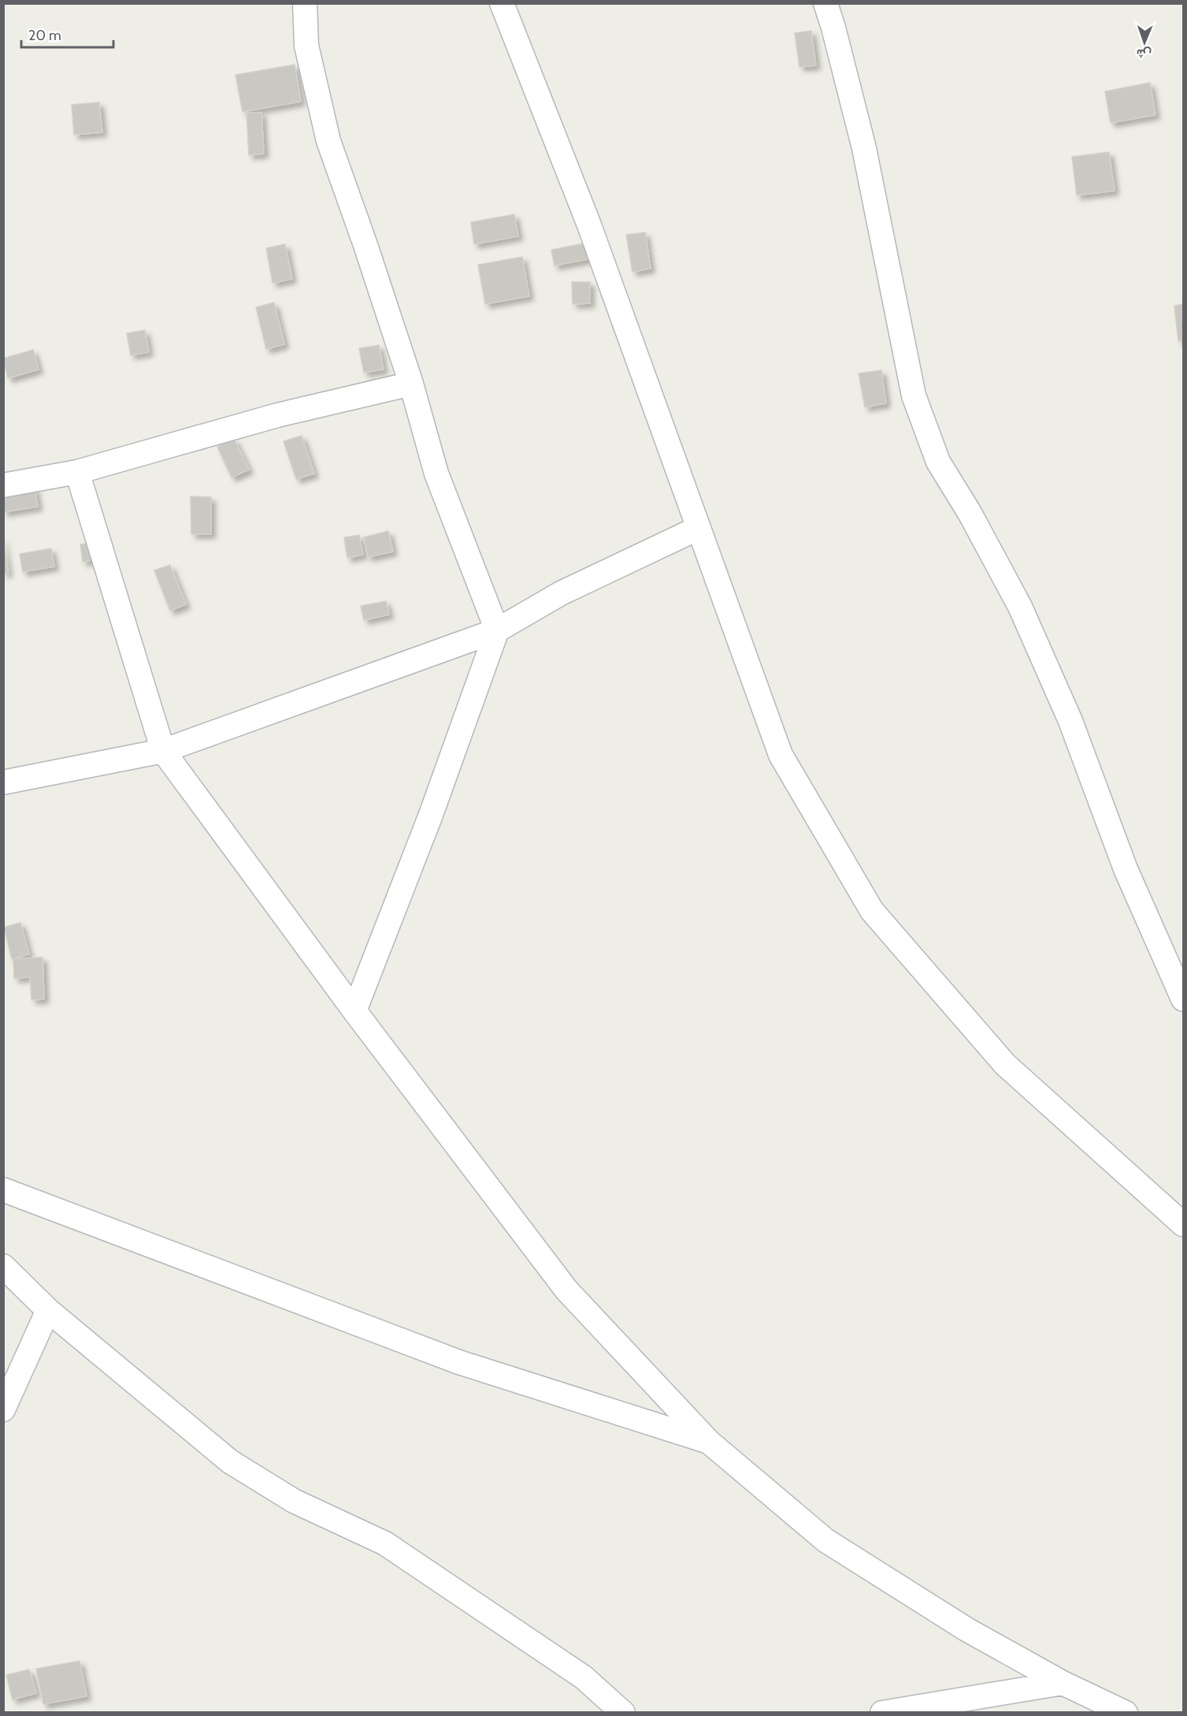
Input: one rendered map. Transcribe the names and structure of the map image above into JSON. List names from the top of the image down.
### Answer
{
  "scale_bar": "20 m",
  "north": "bottom"
}
